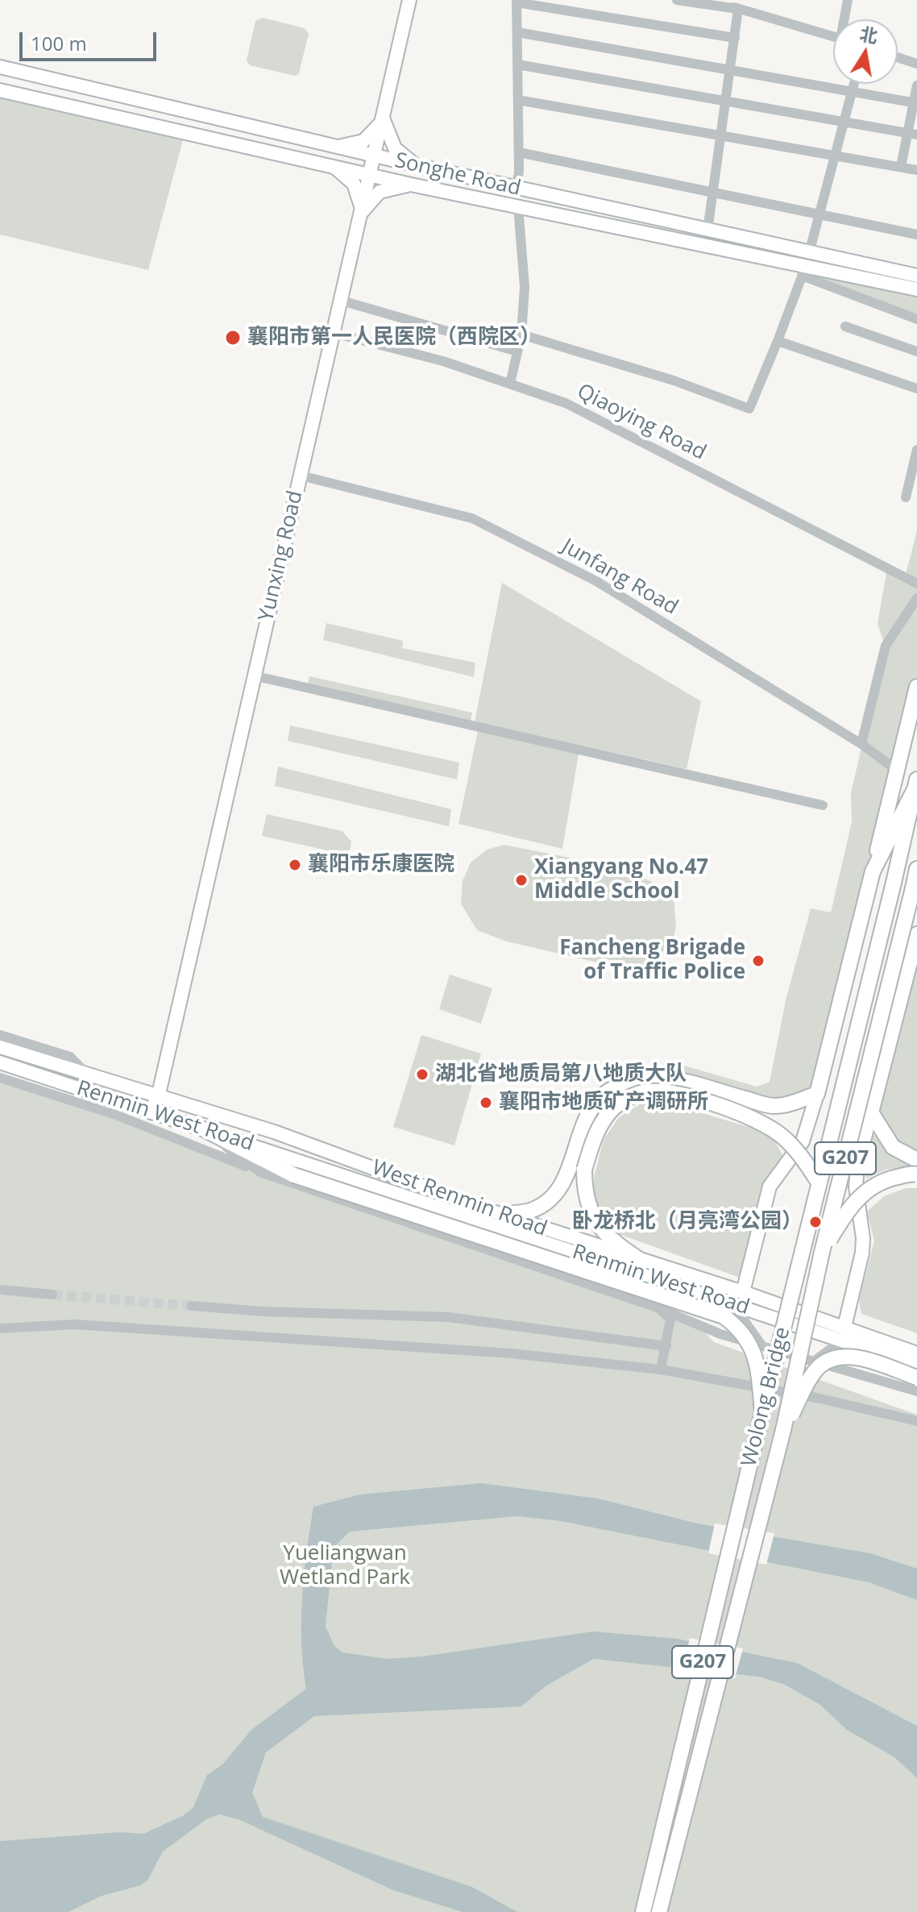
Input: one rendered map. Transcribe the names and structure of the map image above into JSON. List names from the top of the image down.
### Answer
{
  "streets": {
    "highway": ["G207", "Wolong Bridge"],
    "main road": [
      "Songhe Road",
      "Yunxing Road",
      "Renmin West Road",
      "West Renmin Road"
    ],
    "street": ["Qiaoying Road", "Junfang Road"]
  },
  "crossings": [
    ["Songhe Road", "Yunxing Road"],
    ["Qiaoying Road", "Yunxing Road"],
    ["Yunxing Road", "Junfang Road"],
    ["Yunxing Road", "Renmin West Road"],
    ["Yunxing Road", "West Renmin Road"],
    ["Renmin West Road", "West Renmin Road"]
  ],
  "parks": ["Yueliangwan Wetland Park"],
  "places": [
    "襄阳市第一人民医院（西院区）",
    "襄阳市乐康医院",
    "Xiangyang No.47 Middle School",
    "Fancheng Brigade of Traffic Police",
    "湖北省地质局第八地质大队",
    "襄阳市地质矿产调研所",
    "卧龙桥北（月亮湾公园）"
  ],
  "scale_bar": "100 m",
  "north": "top"
}
